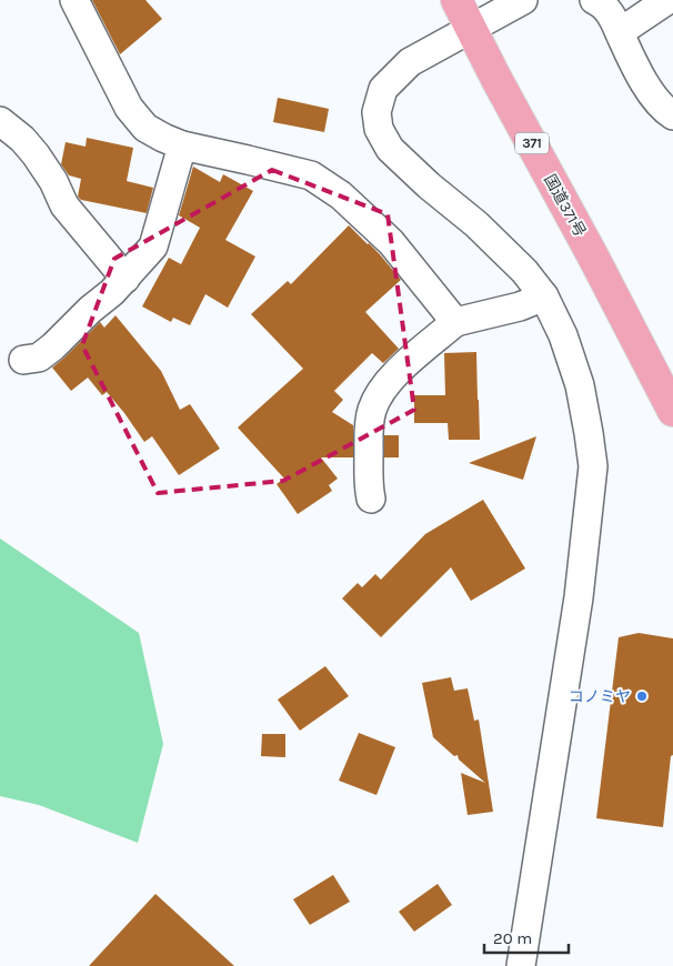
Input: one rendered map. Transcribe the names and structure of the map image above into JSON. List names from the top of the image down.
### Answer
{
  "streets": {
    "highway": ["371", "国道371号"]
  },
  "places": ["コノミヤ"],
  "scale_bar": "20 m"
}
